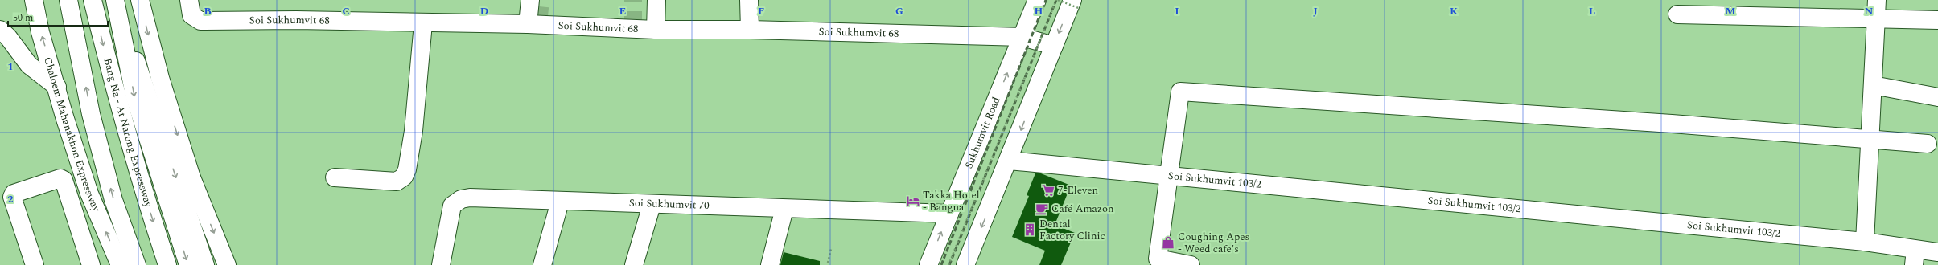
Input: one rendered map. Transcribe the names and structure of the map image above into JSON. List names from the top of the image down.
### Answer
{
  "streets": {
    "main road": [
      "Soi Sukhumvit 68",
      "Sukhumvit Road",
      "Bang Na - At Narong Expressway",
      "Chaloem Mahanakhon Expressway",
      "Soi Sukhumvit 103/2",
      "Soi Sukhumvit 70"
    ]
  },
  "crossings": [
    ["Soi Sukhumvit 68", "Sukhumvit Road"],
    ["Sukhumvit Road", "Soi Sukhumvit 70"]
  ],
  "places": {
    "supermarket": ["7-Eleven"],
    "hotel": ["Takka Hotel - Bangna"],
    "cafe": ["Café Amazon"],
    "building": ["Dental Factory Clinic"],
    "shop": ["Coughing Apes - Weed cafe's"]
  },
  "scale_bar": "50 m",
  "grid": {
    "columns": [
      "B",
      "C",
      "D",
      "E",
      "F",
      "G",
      "H",
      "I",
      "J",
      "K",
      "L",
      "M",
      "N"
    ],
    "rows": ["1", "2"]
  }
}
